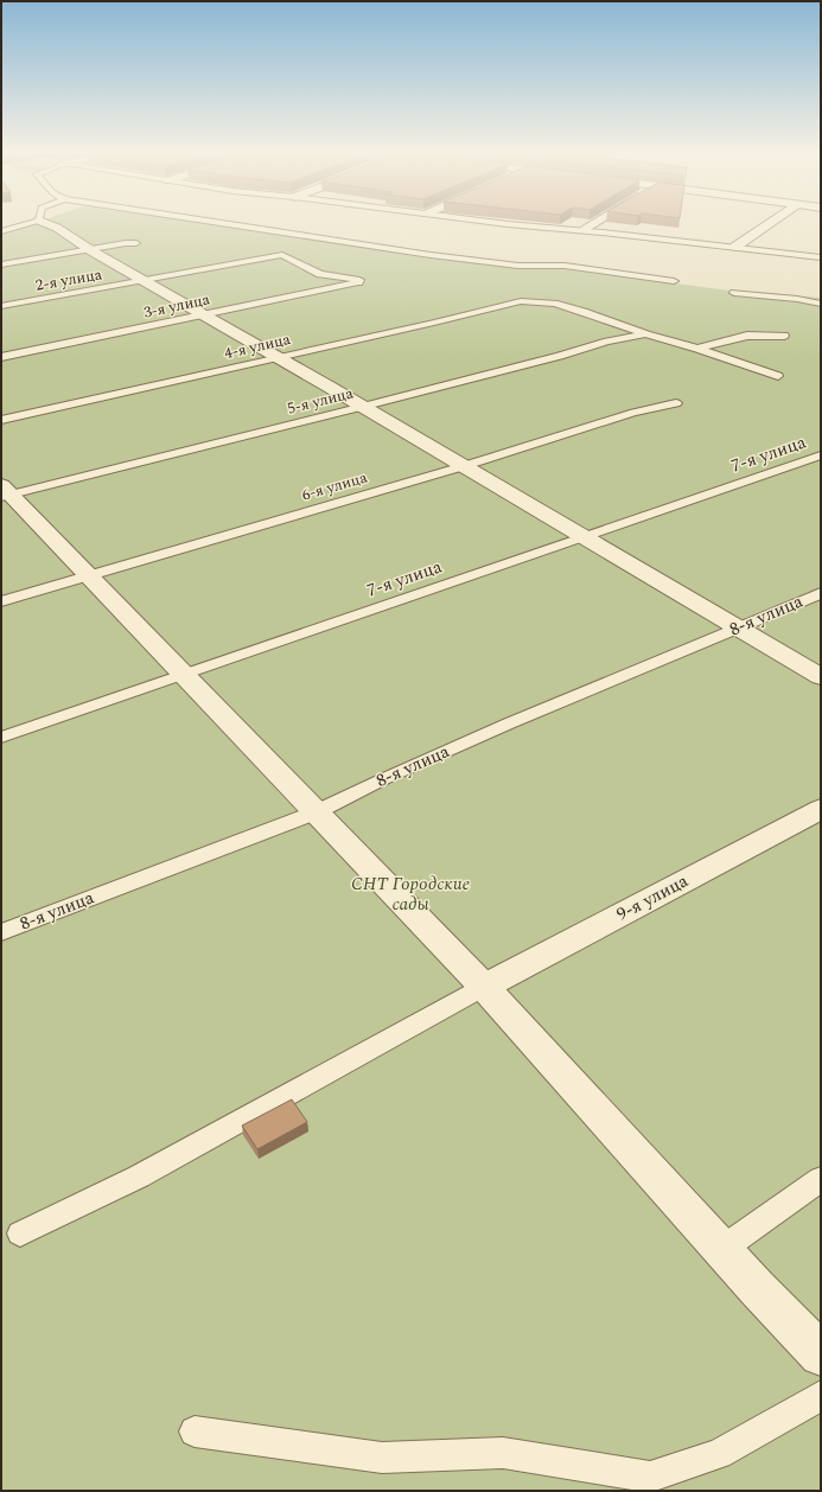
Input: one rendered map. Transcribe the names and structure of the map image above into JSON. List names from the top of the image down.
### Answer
{
  "streets": {
    "street": ["9-я улица"],
    "lane": [
      "2-я улица",
      "3-я улица",
      "4-я улица",
      "5-я улица",
      "7-я улица",
      "6-я улица",
      "8-я улица"
    ]
  },
  "crossings": [
    ["2-я улица", "3-я улица"],
    ["4-я улица", "5-я улица"]
  ],
  "parks": ["СНТ Городские сады"]
}
